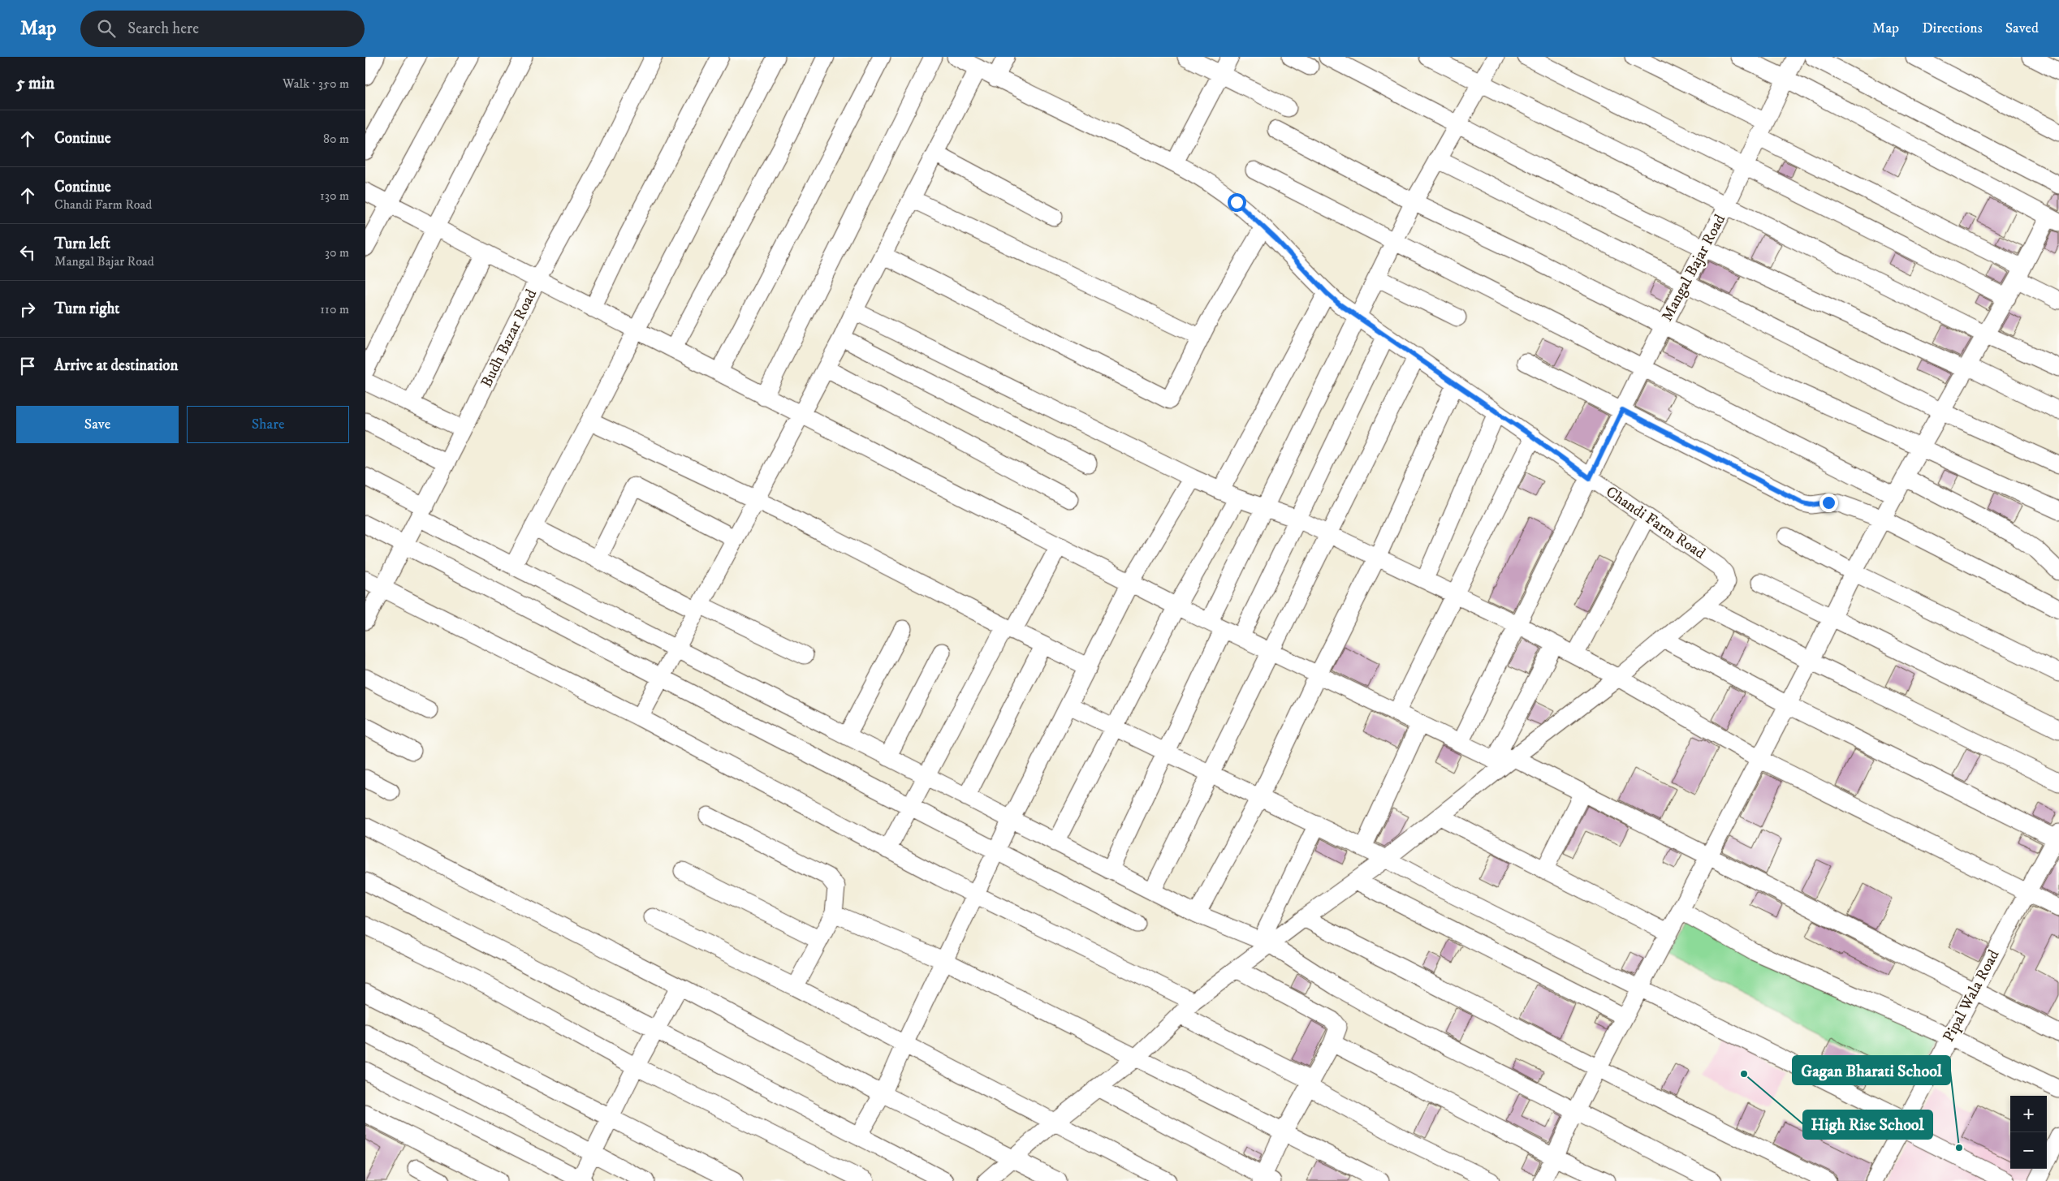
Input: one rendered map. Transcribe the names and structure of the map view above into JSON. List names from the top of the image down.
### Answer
{
  "streets": {
    "street": [
      "Mangal Bajar Road",
      "Budh Bazar Road",
      "Chandi Farm Road",
      "Pipal Wala Road"
    ]
  },
  "crossings": [
    ["Mangal Bajar Road", "Chandi Farm Road"]
  ],
  "places": ["High Rise School", "Gagan Bharati School"],
  "page": {
    "header": "Map",
    "search": "Search here",
    "nav": ["Map", "Directions", "Saved"],
    "heading": ["5 min", "Walk · 350 m"],
    "list": [
      ["Continue", "80 m"],
      ["Continue", "Chandi Farm Road", "130 m"],
      ["Turn left", "Mangal Bajar Road", "30 m"],
      ["Turn right", "110 m"],
      "Arrive at destination"
    ],
    "buttons": ["Save", "Share"],
    "map_buttons": ["+", "−"]
  }
}
